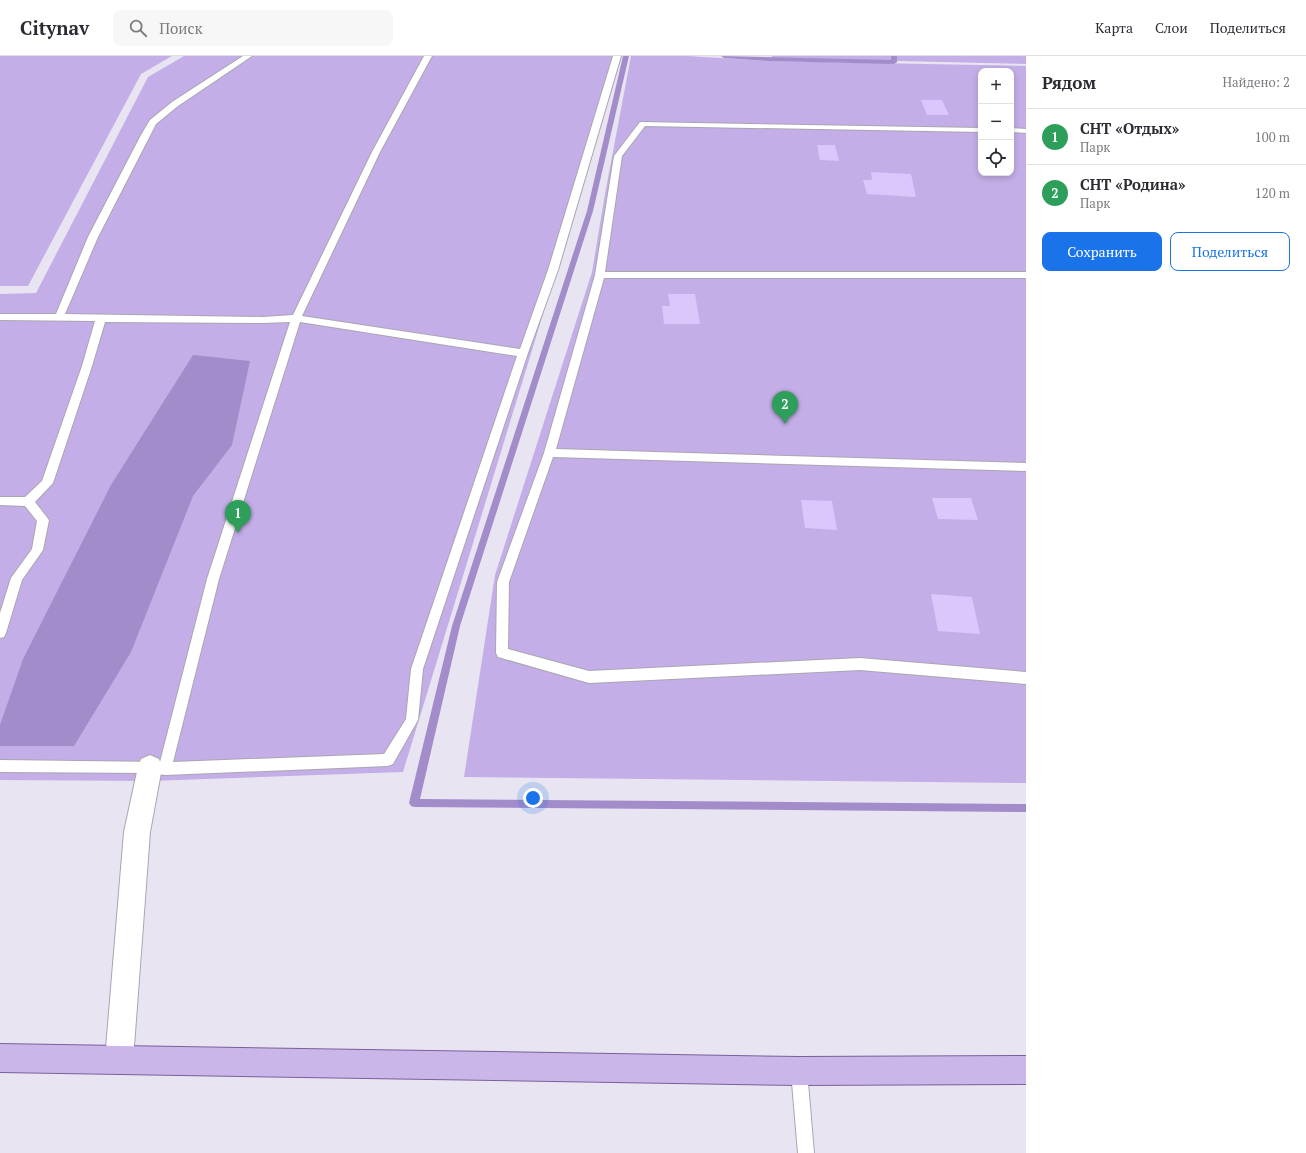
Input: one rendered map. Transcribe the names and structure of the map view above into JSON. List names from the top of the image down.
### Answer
{
  "page": {
    "header": "Citynav",
    "search": "Поиск",
    "nav": ["Карта", "Слои", "Поделиться"],
    "heading": ["Рядом", "Найдено: 2"],
    "map_buttons": ["+", "−"],
    "list": [
      {
        "mark": "1",
        "name": "СНТ «Отдых»",
        "note": "Парк",
        "value": "100 m"
      },
      {
        "mark": "2",
        "name": "СНТ «Родина»",
        "note": "Парк",
        "value": "120 m"
      }
    ],
    "buttons": ["Сохранить", "Поделиться"],
    "pins": ["2", "1"]
  }
}
